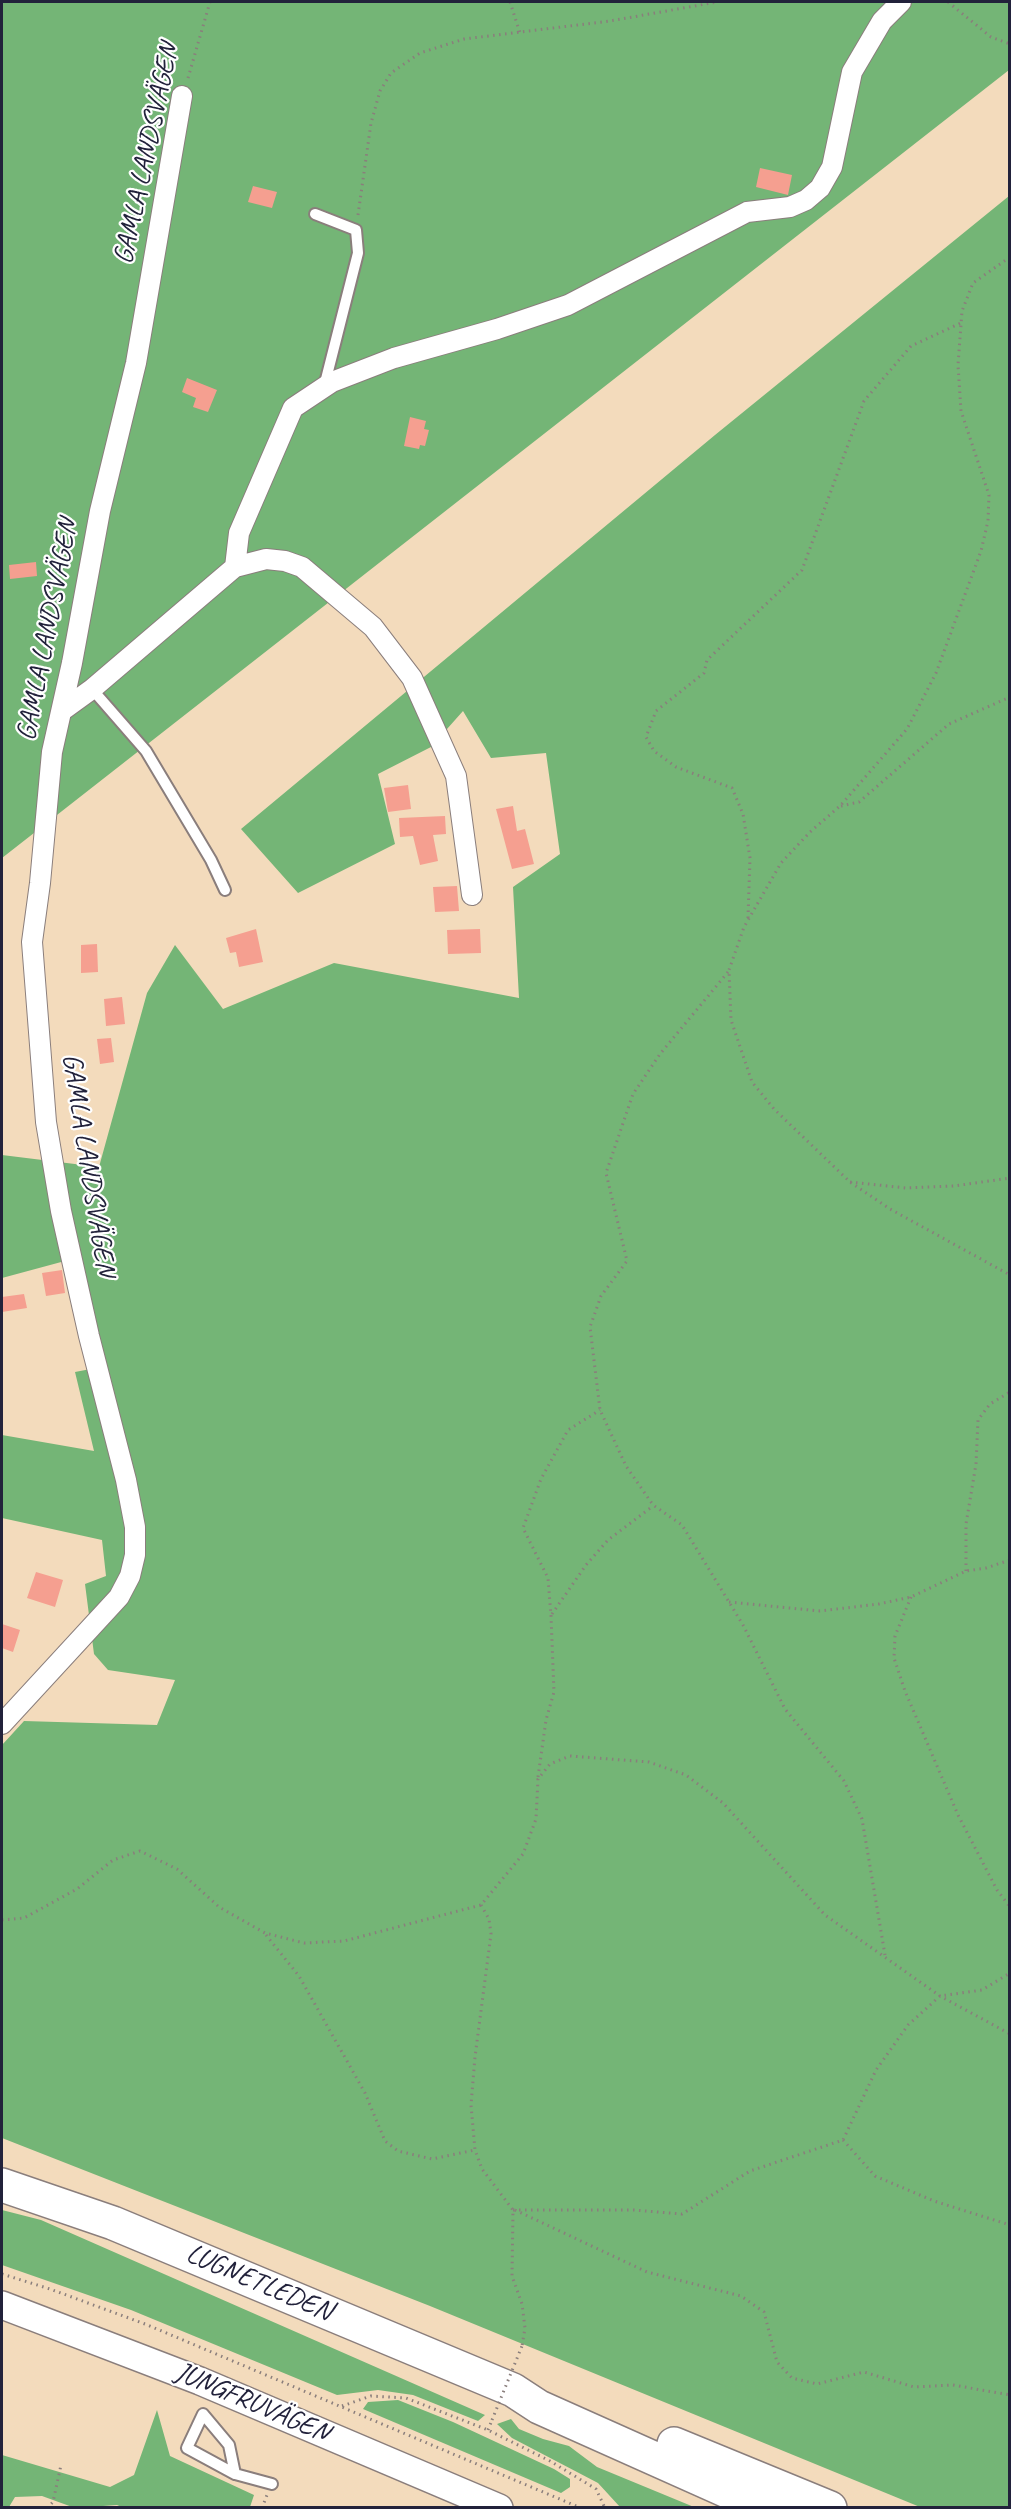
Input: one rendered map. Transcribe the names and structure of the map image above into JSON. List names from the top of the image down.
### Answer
{
  "streets": {
    "highway": ["LUGNETLEDEN"],
    "street": ["GAMLA LANDSVÄGEN", "JUNGFRUVÄGEN"]
  }
}
